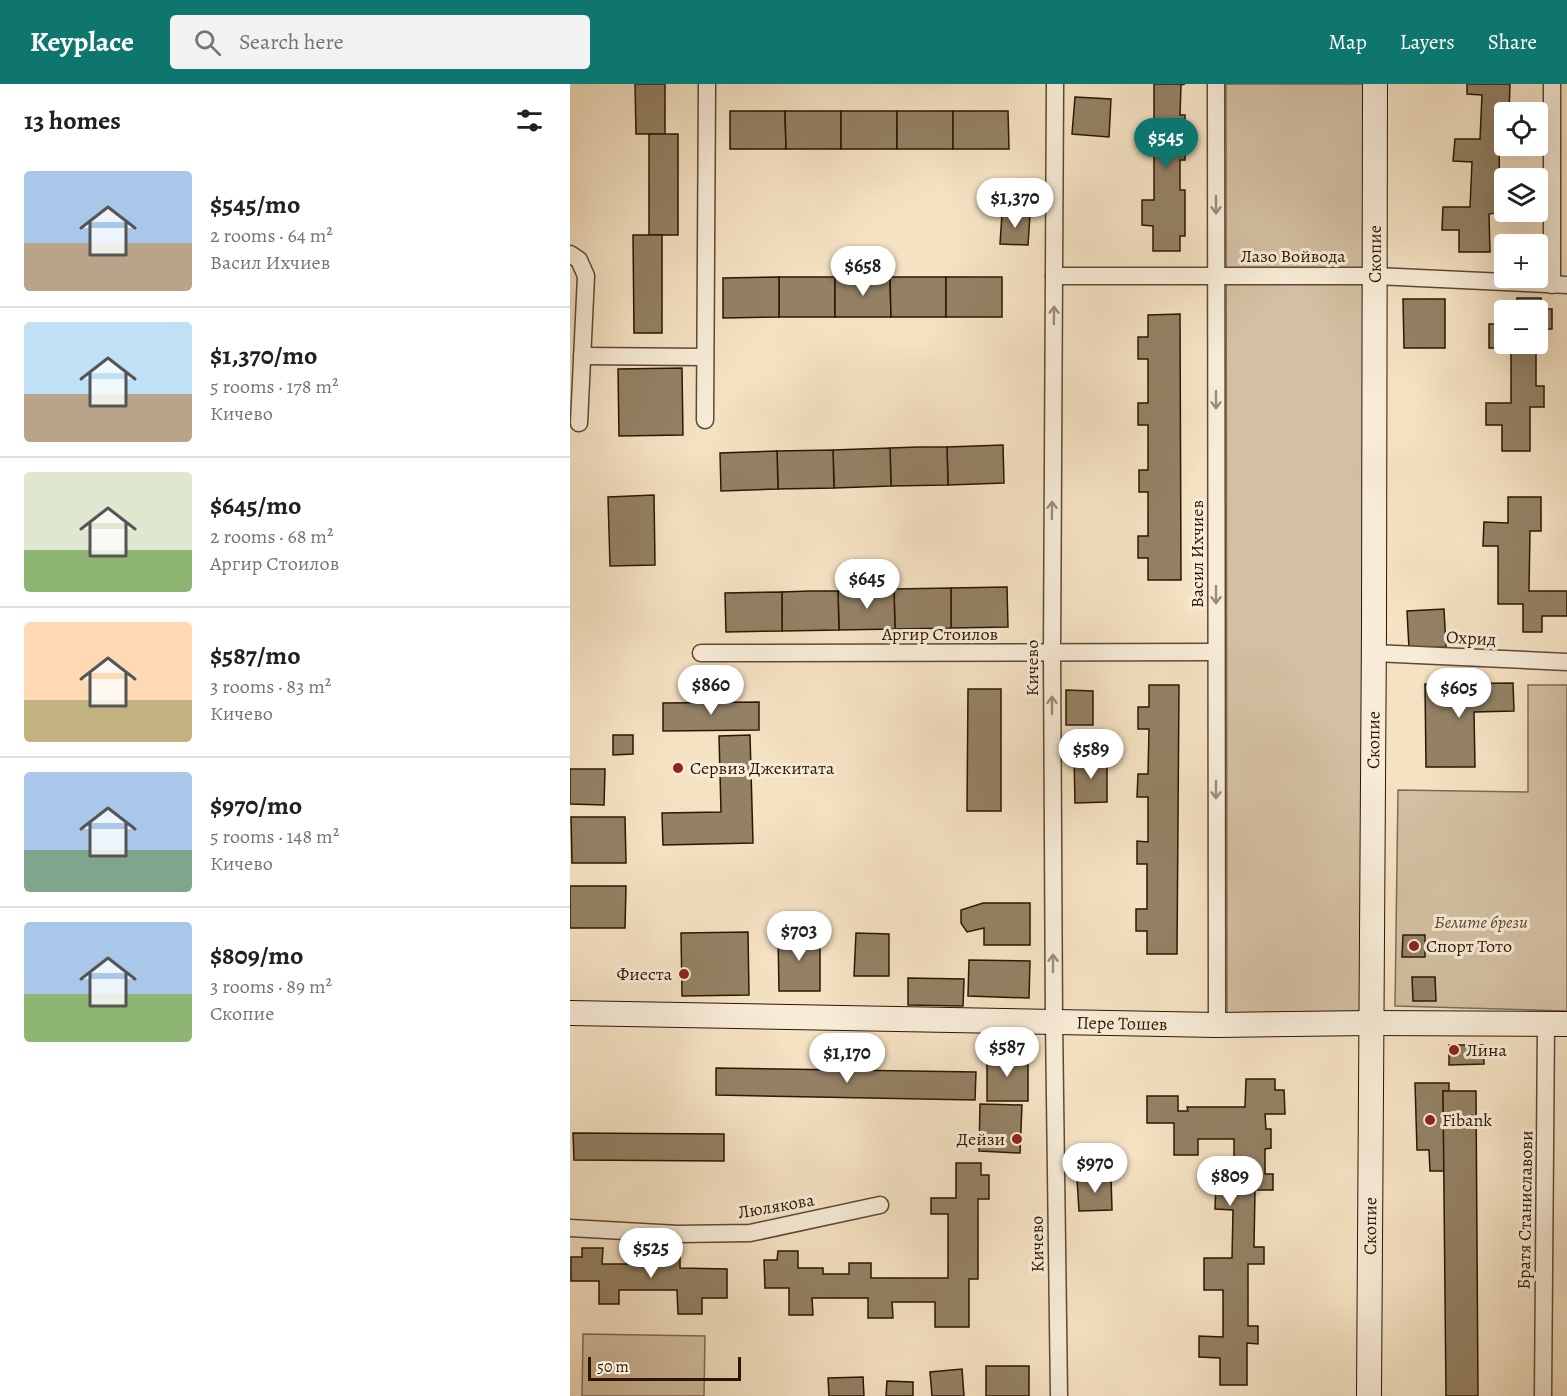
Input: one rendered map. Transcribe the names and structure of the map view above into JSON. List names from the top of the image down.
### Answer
{
  "streets": {
    "street": [
      "Скопие",
      "Лазо Войвода",
      "Васил Ихчиев",
      "Аргир Стоилов",
      "Охрид",
      "Кичево",
      "Пере Тошев",
      "Люлякова",
      "Братя Станиславови"
    ]
  },
  "crossings": [
    ["Скопие", "Лазо Войвода"],
    ["Скопие", "Охрид"],
    ["Скопие", "Пере Тошев"],
    ["Лазо Войвода", "Васил Ихчиев"],
    ["Лазо Войвода", "Кичево"],
    ["Васил Ихчиев", "Аргир Стоилов"],
    ["Васил Ихчиев", "Пере Тошев"],
    ["Аргир Стоилов", "Кичево"],
    ["Кичево", "Пере Тошев"],
    ["Пере Тошев", "Братя Станиславови"]
  ],
  "one_way": ["Васил Ихчиев", "Кичево"],
  "parks": ["Белите брези"],
  "places": [
    "Сервиз Джекитата",
    "Спорт Тото",
    "Фиеста",
    "Лина",
    "Fibank",
    "Дейзи"
  ],
  "scale_bar": "50 m",
  "page": {
    "header": "Keyplace",
    "search": "Search here",
    "nav": ["Map", "Layers", "Share"],
    "heading": "13 homes",
    "map_buttons": ["+", "−"],
    "price": [
      "$545",
      "$1,370",
      "$658",
      "$645",
      "$860",
      "$605",
      "$589",
      "$703",
      "$587",
      "$1,170",
      "$970",
      "$809",
      "$525"
    ],
    "list": [
      {
        "name": "$545/mo",
        "note": "2 rooms · 64 m² · Васил Ихчиев"
      },
      {
        "name": "$1,370/mo",
        "note": "5 rooms · 178 m² · Кичево"
      },
      {
        "name": "$645/mo",
        "note": "2 rooms · 68 m² · Аргир Стоилов"
      },
      {
        "name": "$587/mo",
        "note": "3 rooms · 83 m² · Кичево"
      },
      {
        "name": "$970/mo",
        "note": "5 rooms · 148 m² · Кичево"
      },
      {
        "name": "$809/mo",
        "note": "3 rooms · 89 m² · Скопие"
      }
    ],
    "scale": "50 m"
  }
}
